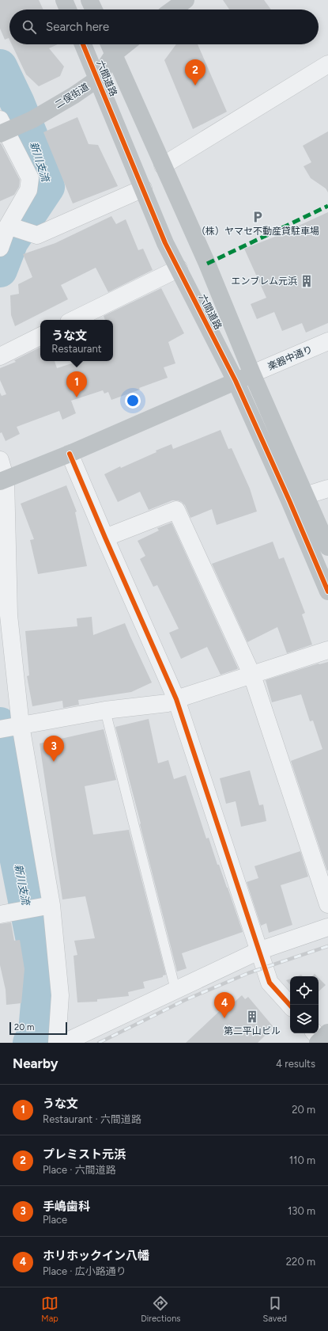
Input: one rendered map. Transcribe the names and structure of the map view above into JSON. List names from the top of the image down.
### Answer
{
  "streets": {
    "street": ["六間道路", "二俣街道", "楽器中通り"]
  },
  "crossings": [
    ["六間道路", "二俣街道"],
    ["六間道路", "楽器中通り"]
  ],
  "water": ["新川支流"],
  "places": {
    "parking": ["（株）ヤマセ不動産貸駐車場"],
    "building": ["エンブレム元浜", "第二平山ビル"]
  },
  "scale_bar": "20 m",
  "page": {
    "search": "Search here",
    "pins": [
      "2",
      "1",
      "3",
      "4"
    ],
    "popup": ["うな文", "Restaurant"],
    "scale": "20 m",
    "heading": ["Nearby", "4 results"],
    "list": [
      {
        "mark": "1",
        "name": "うな文",
        "note": "Restaurant · 六間道路",
        "value": "20 m"
      },
      {
        "mark": "2",
        "name": "プレミスト元浜",
        "note": "Place · 六間道路",
        "value": "110 m"
      },
      {
        "mark": "3",
        "name": "手嶋歯科",
        "note": "Place",
        "value": "130 m"
      },
      {
        "mark": "4",
        "name": "ホリホックイン八幡",
        "note": "Place · 広小路通り",
        "value": "220 m"
      }
    ],
    "nav": ["Map", "Directions", "Saved"]
  }
}
